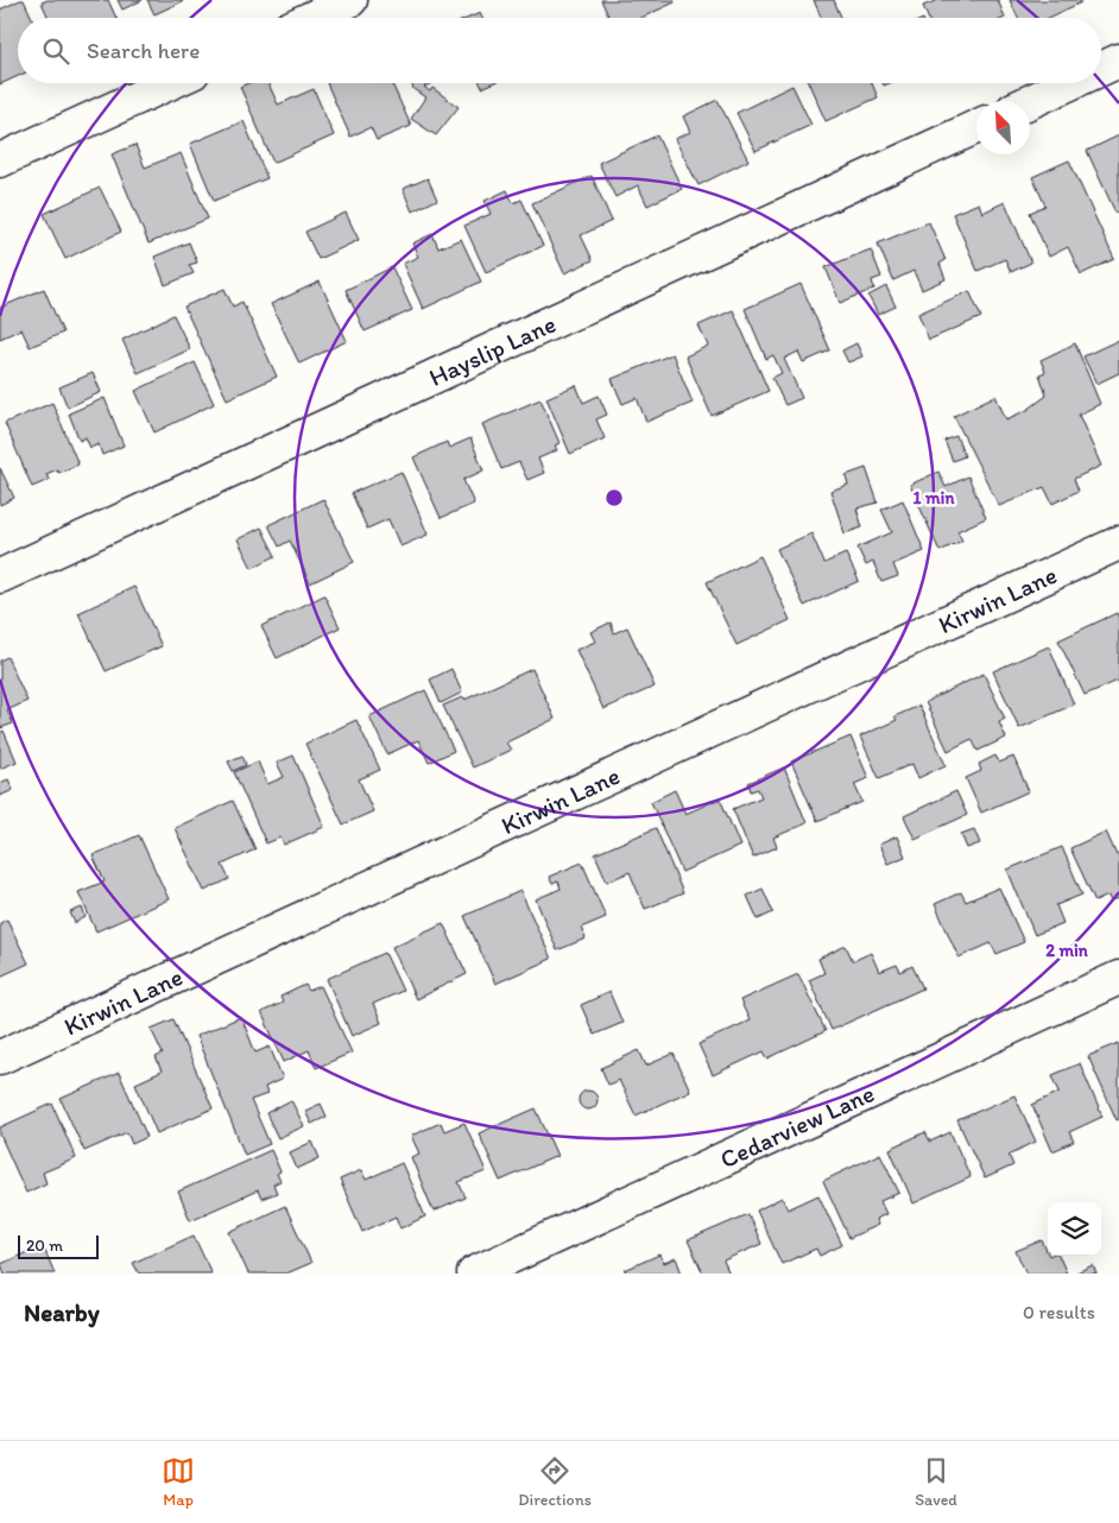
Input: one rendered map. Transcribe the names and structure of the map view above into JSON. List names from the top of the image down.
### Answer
{
  "streets": {
    "street": ["Hayslip Lane", "Kirwin Lane", "Cedarview Lane"]
  },
  "scale_bar": "20 m",
  "north": "top left",
  "page": {
    "search": "Search here",
    "scale": "20 m",
    "heading": ["Nearby", "0 results"],
    "nav": ["Map", "Directions", "Saved"]
  },
  "rings": ["1 min", "2 min"]
}
